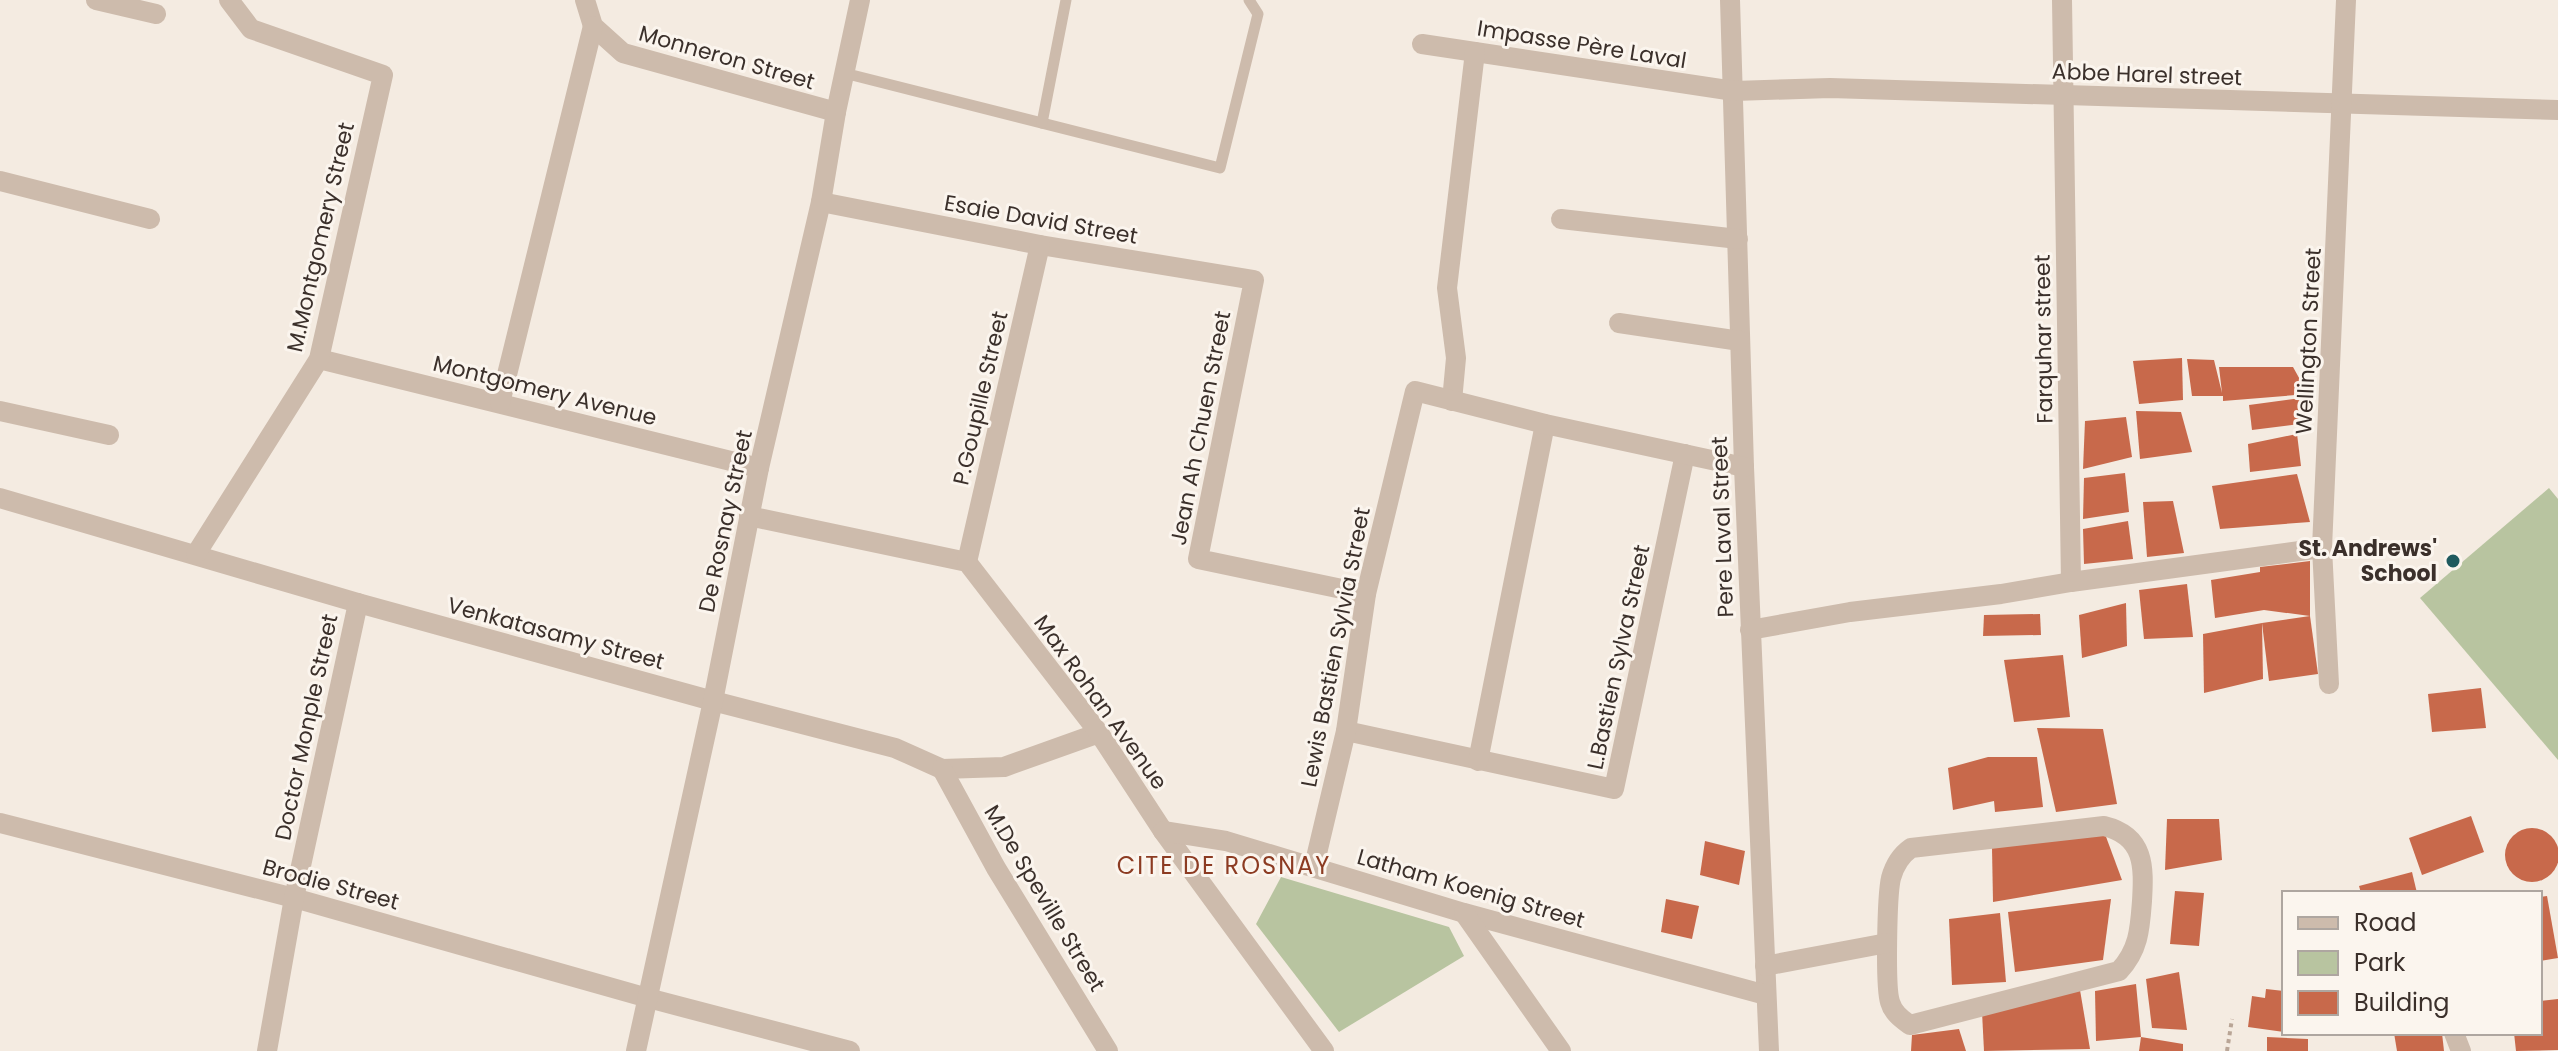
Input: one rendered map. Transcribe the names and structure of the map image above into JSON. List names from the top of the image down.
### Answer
{
  "streets": {
    "street": [
      "Impasse Père Laval",
      "Monneron Street",
      "Abbe Harel street",
      "Esaie David Street",
      "M.Montgomery Street",
      "Farquhar street",
      "Wellington Street",
      "Montgomery Avenue",
      "P.Goupille Street",
      "Jean Ah Chuen Street",
      "De Rosnay Street",
      "Pere Laval Street",
      "Venkatasamy Street",
      "Lewis Bastien Sylvia Street",
      "L.Bastien Sylva Street",
      "Max Rohan Avenue",
      "Doctor Monple Street",
      "Brodie Street",
      "Latham Koenig Street",
      "M.De Speville Street"
    ]
  },
  "crossings": [
    ["Impasse Père Laval", "Abbe Harel street"],
    ["Impasse Père Laval", "Pere Laval Street"],
    ["Monneron Street", "De Rosnay Street"],
    ["Abbe Harel street", "Farquhar street"],
    ["Abbe Harel street", "Wellington Street"],
    ["Abbe Harel street", "Pere Laval Street"],
    ["Esaie David Street", "P.Goupille Street"],
    ["Esaie David Street", "Jean Ah Chuen Street"],
    ["Esaie David Street", "De Rosnay Street"],
    ["M.Montgomery Street", "Montgomery Avenue"],
    ["M.Montgomery Street", "Venkatasamy Street"],
    ["Montgomery Avenue", "De Rosnay Street"],
    ["P.Goupille Street", "Max Rohan Avenue"],
    ["Jean Ah Chuen Street", "Lewis Bastien Sylvia Street"],
    ["De Rosnay Street", "Venkatasamy Street"],
    ["De Rosnay Street", "Brodie Street"],
    ["Pere Laval Street", "Latham Koenig Street"],
    ["Venkatasamy Street", "Max Rohan Avenue"],
    ["Venkatasamy Street", "Doctor Monple Street"],
    ["Venkatasamy Street", "M.De Speville Street"],
    ["Lewis Bastien Sylvia Street", "L.Bastien Sylva Street"],
    ["Lewis Bastien Sylvia Street", "Latham Koenig Street"],
    ["Max Rohan Avenue", "Latham Koenig Street"],
    ["Doctor Monple Street", "Brodie Street"]
  ],
  "districts": ["CITE DE ROSNAY"],
  "places": ["St. Andrews' School"],
  "legend": ["Road", "Park", "Building"]
}
